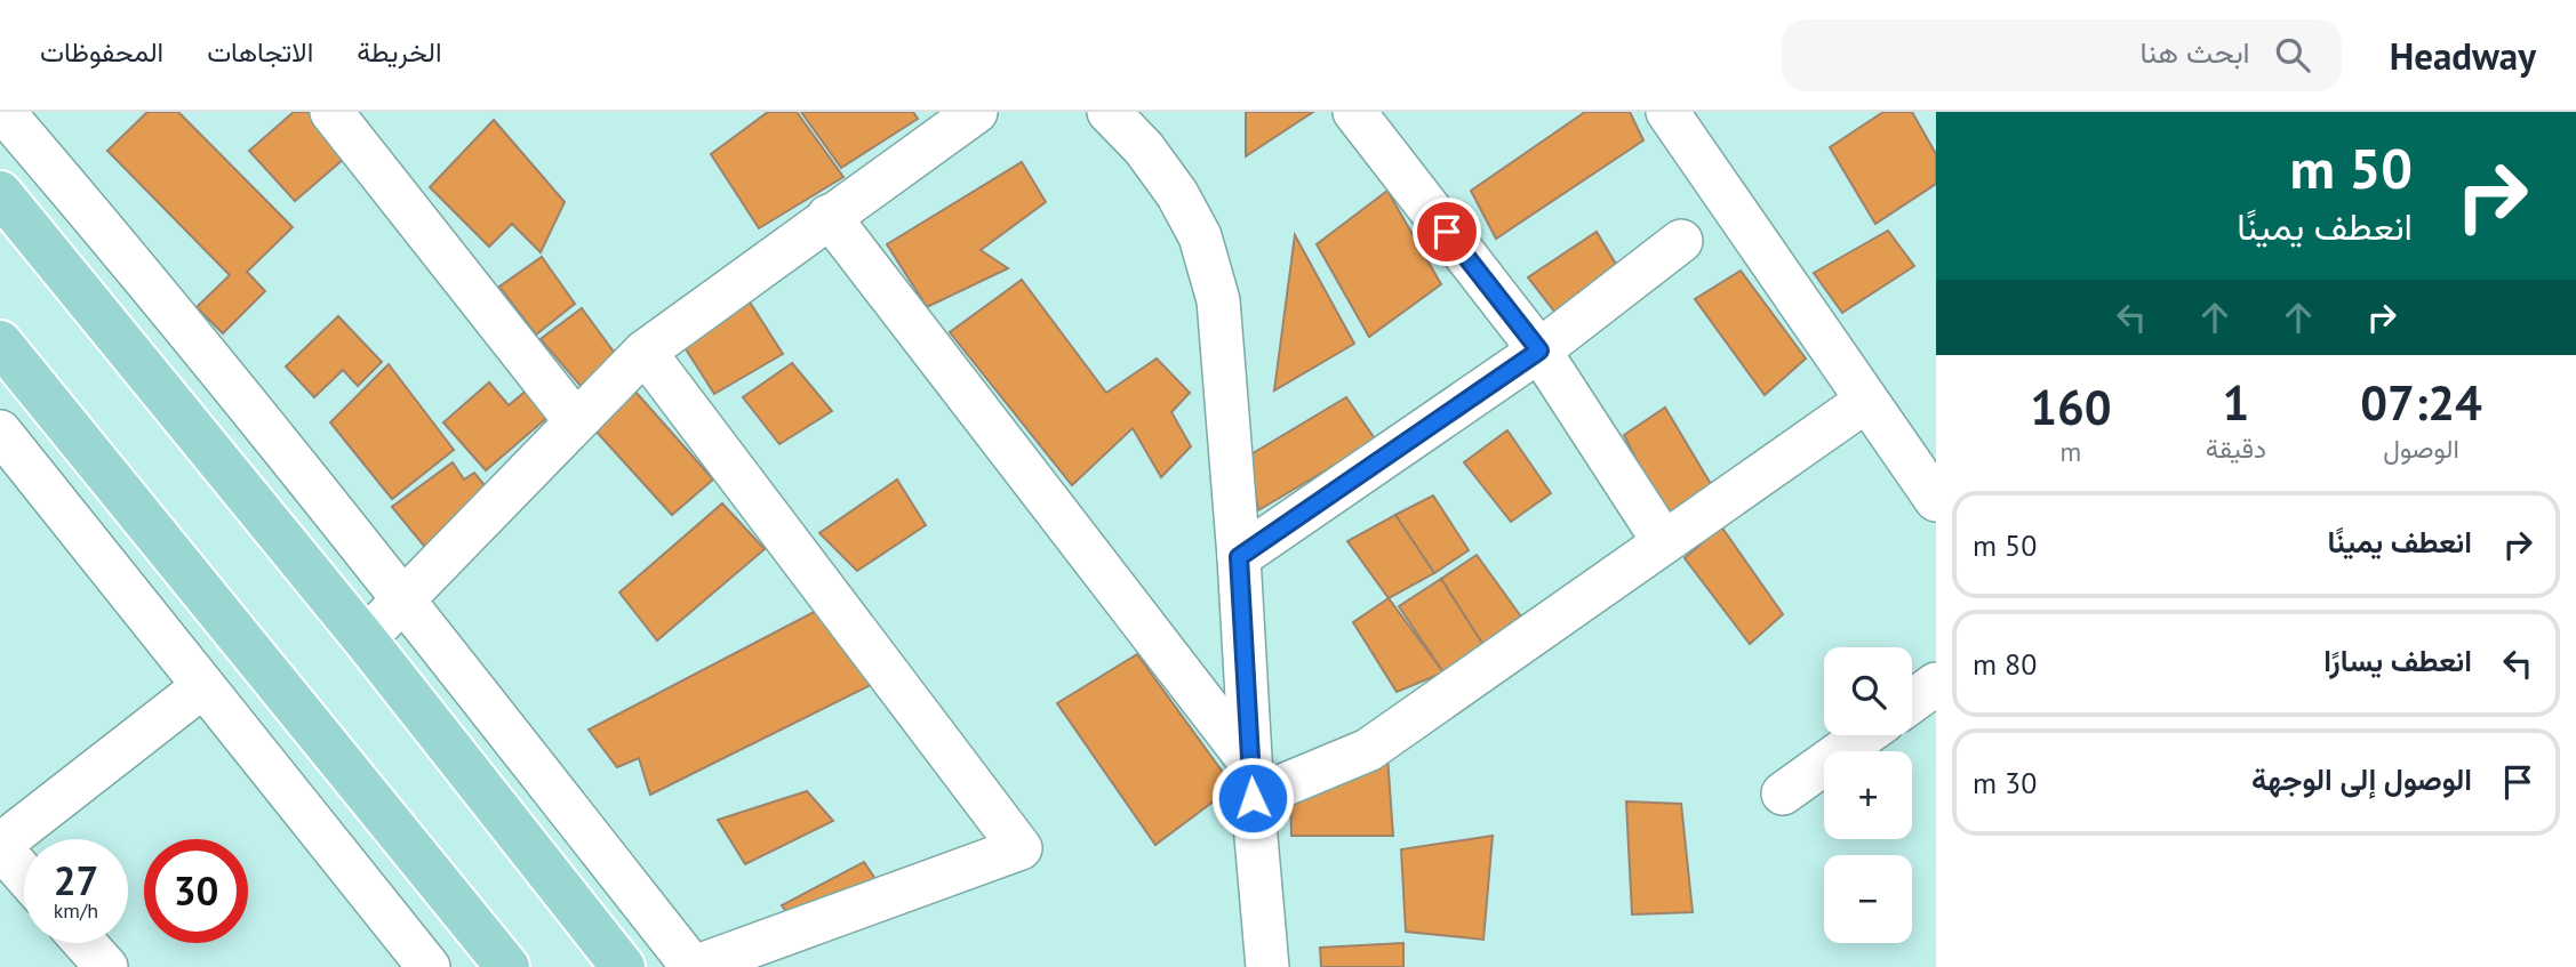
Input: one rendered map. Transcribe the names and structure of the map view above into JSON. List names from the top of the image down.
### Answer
{
  "page": {
    "header": "Headway",
    "search": "ابحث هنا",
    "nav": ["الخريطة", "الاتجاهات", "المحفوظات"],
    "turn": ["50 m", "انعطف يمينًا"],
    "eta": [
      "07:24",
      "الوصول",
      "1",
      "دقيقة",
      "160",
      "m"
    ],
    "list": [
      {
        "name": "انعطف يمينًا",
        "value": "50 m"
      },
      {
        "name": "انعطف يسارًا",
        "value": "80 m"
      },
      {
        "name": "الوصول إلى الوجهة",
        "value": "30 m"
      }
    ],
    "map_buttons": ["+", "−"],
    "speed": "27 km/h",
    "limit": "30"
  }
}
